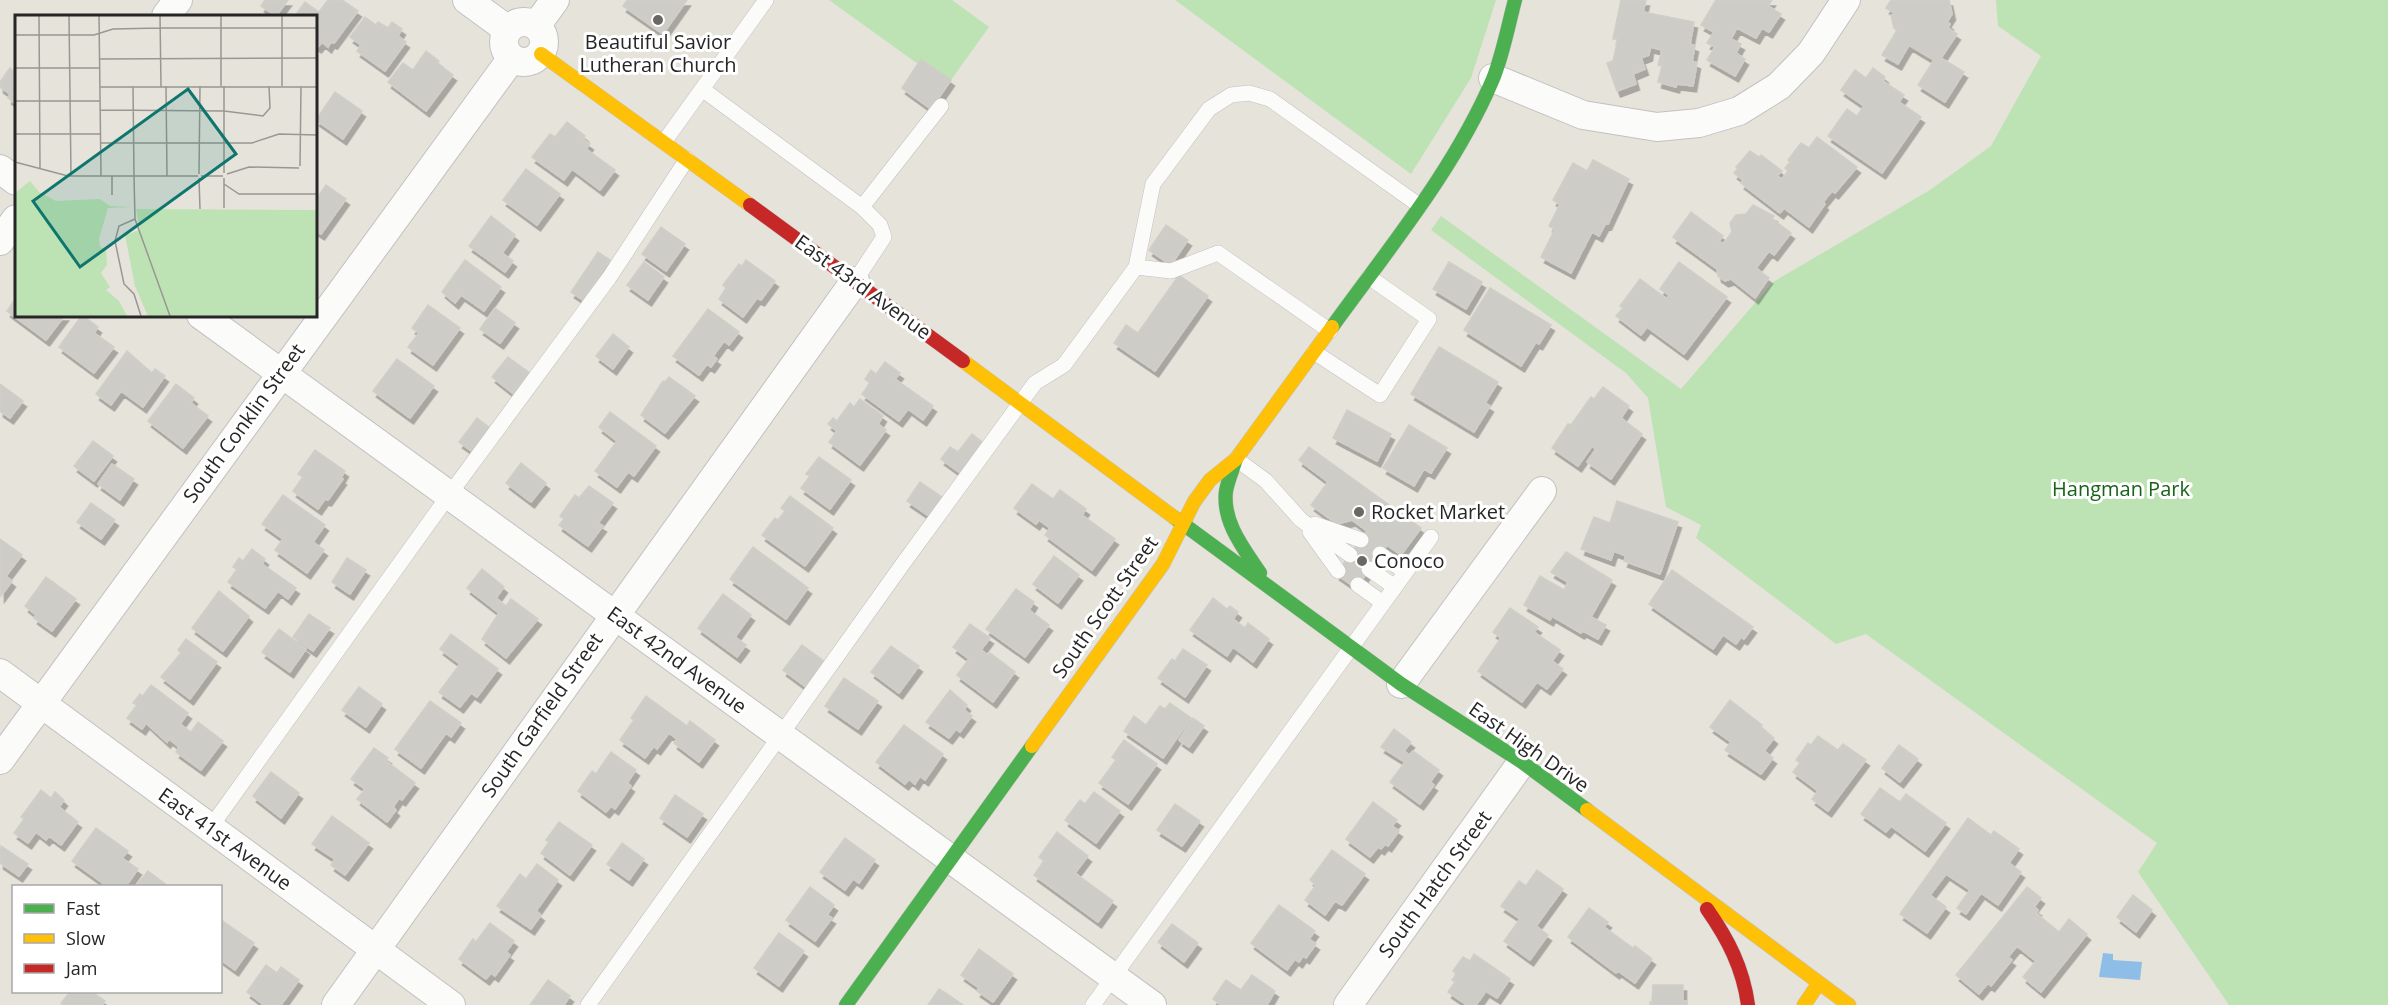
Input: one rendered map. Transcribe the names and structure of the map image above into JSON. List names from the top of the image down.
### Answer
{
  "streets": {
    "main road": ["East 43rd Avenue", "South Scott Street", "East High Drive"],
    "street": [
      "South Conklin Street",
      "East 42nd Avenue",
      "South Garfield Street",
      "East 41st Avenue",
      "South Hatch Street"
    ]
  },
  "crossings": [
    ["East 43rd Avenue", "South Conklin Street"],
    ["East 43rd Avenue", "South Scott Street"],
    ["East 43rd Avenue", "South Garfield Street"],
    ["East 43rd Avenue", "East High Drive"],
    ["South Conklin Street", "East 42nd Avenue"],
    ["South Conklin Street", "East 41st Avenue"],
    ["South Scott Street", "East 42nd Avenue"],
    ["South Scott Street", "East High Drive"],
    ["East 42nd Avenue", "South Garfield Street"],
    ["South Garfield Street", "East 41st Avenue"],
    ["East High Drive", "South Hatch Street"]
  ],
  "parks": ["Hangman Park"],
  "places": ["Beautiful Savior Lutheran Church", "Rocket Market", "Conoco"],
  "legend": ["Fast", "Slow", "Jam"]
}
